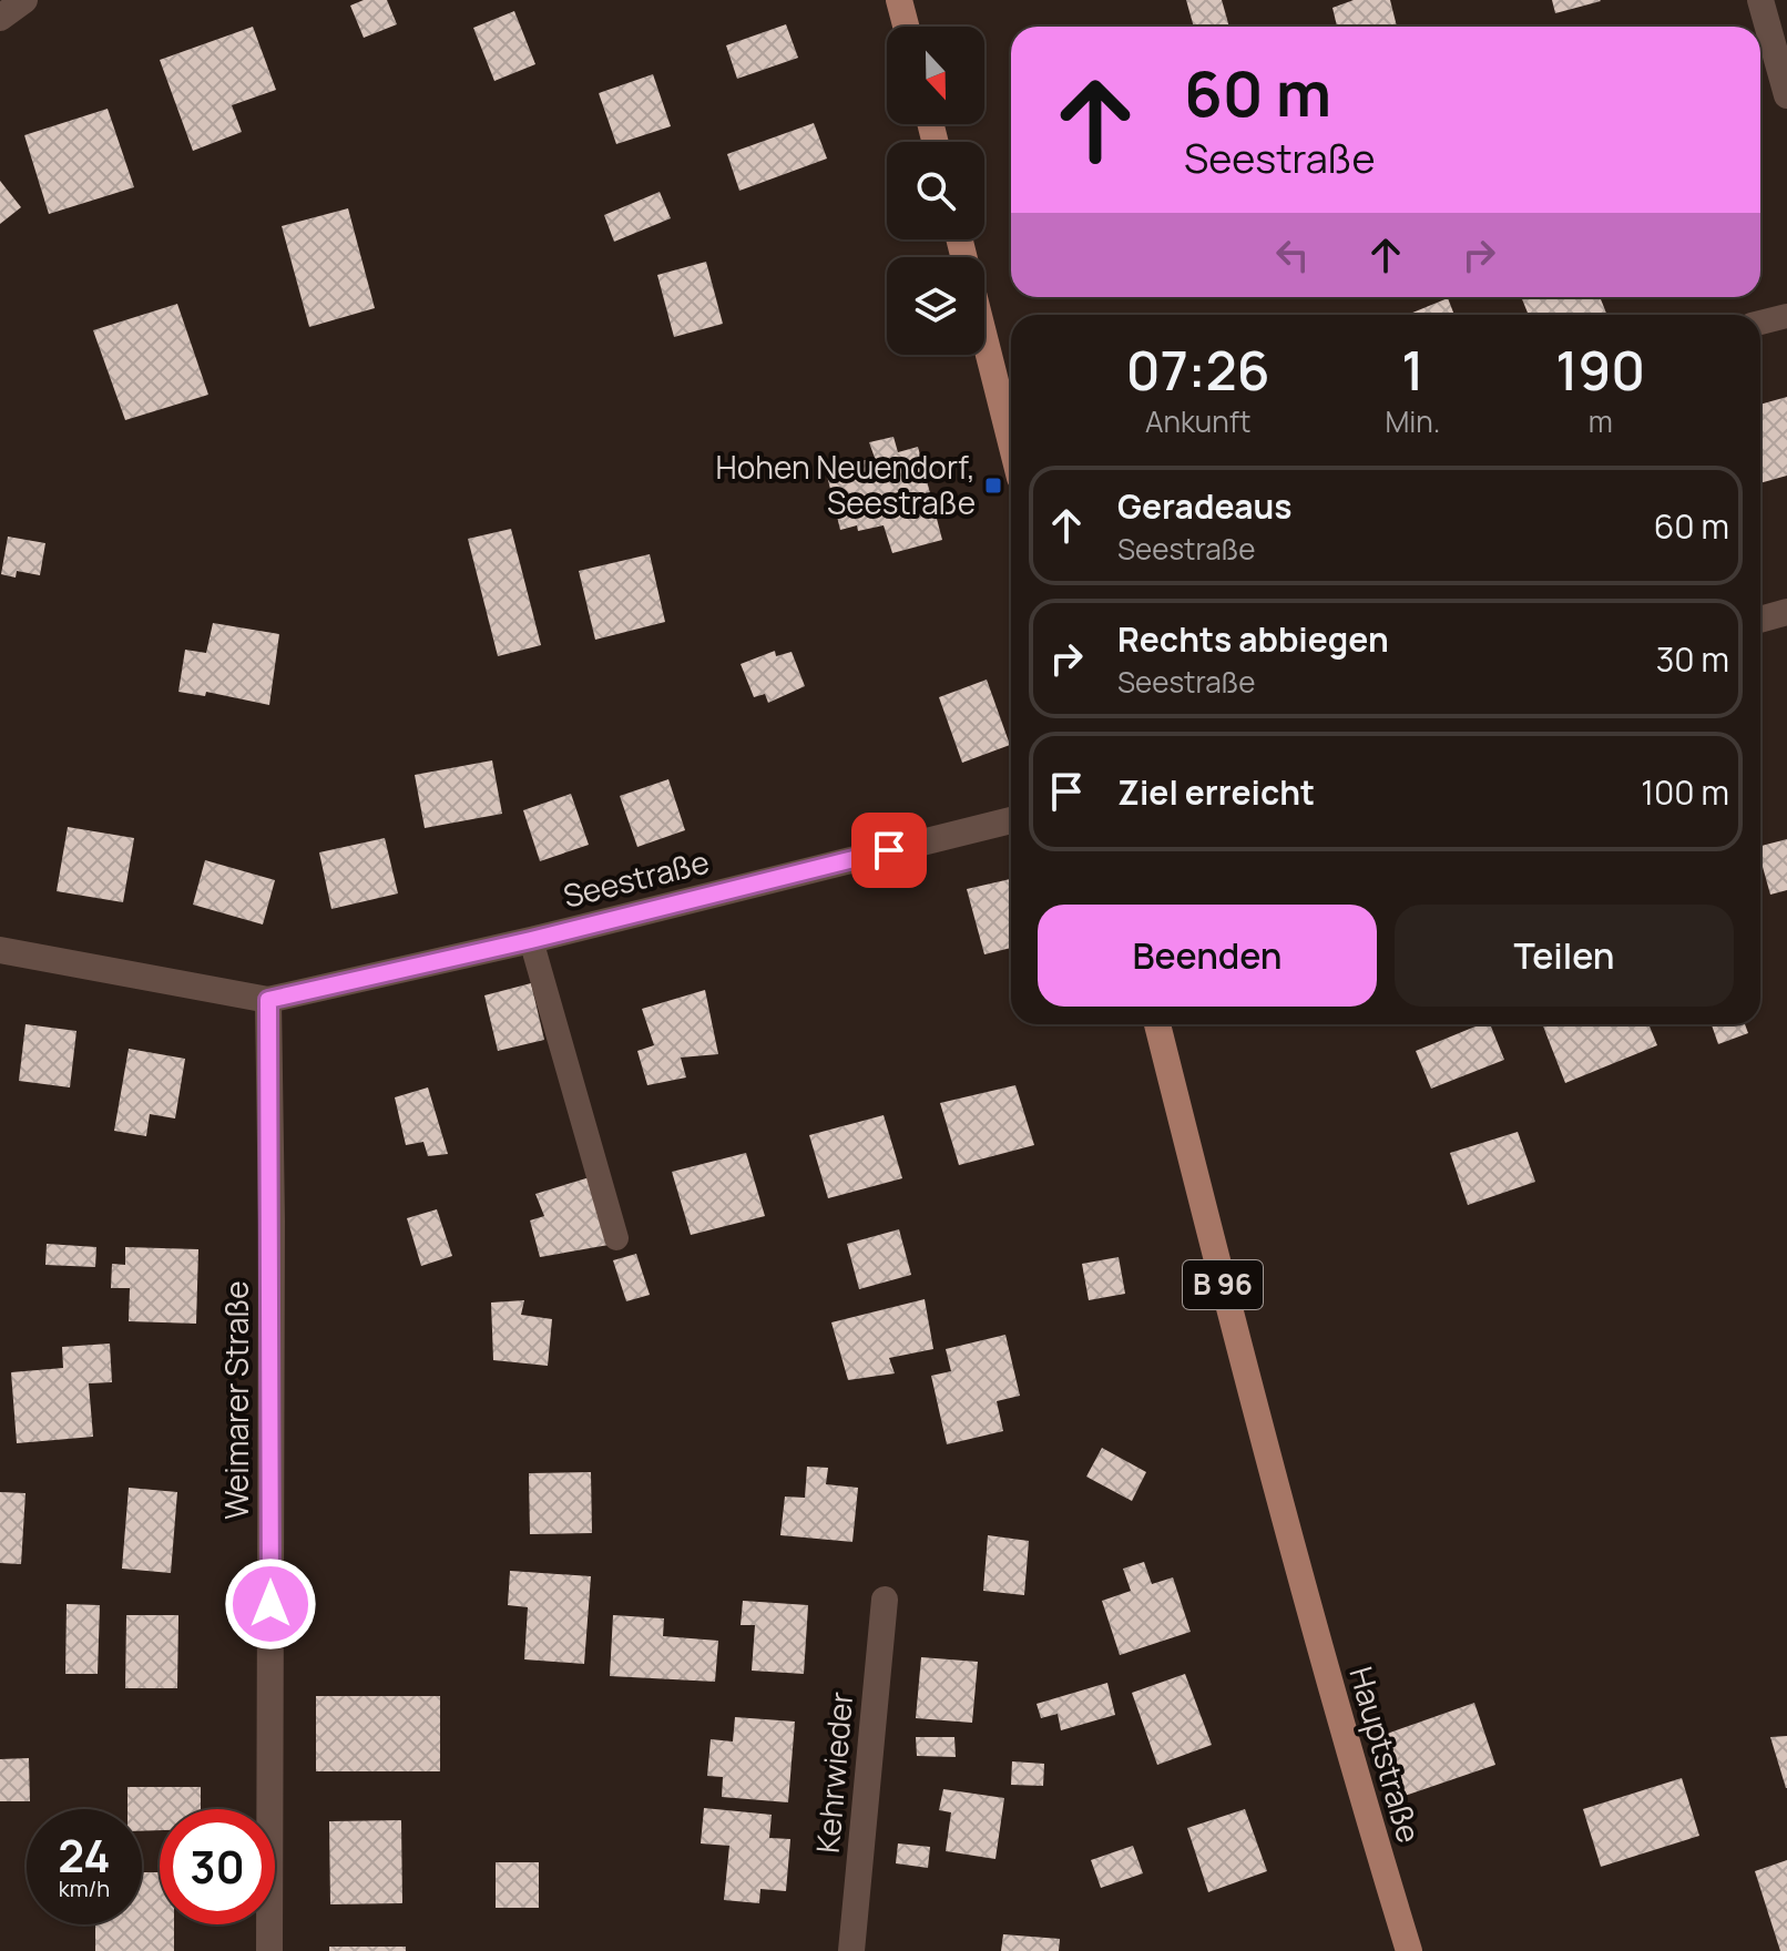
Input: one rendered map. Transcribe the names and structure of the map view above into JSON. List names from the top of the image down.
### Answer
{
  "streets": {
    "main road": ["B 96", "Hauptstraße"],
    "street": ["Seestraße", "Weimarer Straße", "Kehrwieder"]
  },
  "crossings": [
    ["Seestraße", "Weimarer Straße"]
  ],
  "places": {
    "transit": ["Hohen Neuendorf, Seestraße"]
  },
  "north": "bottom",
  "page": {
    "turn": ["60 m", "Seestraße"],
    "eta": [
      "07:26",
      "Ankunft",
      "1",
      "Min.",
      "190",
      "m"
    ],
    "list": [
      {
        "name": "Geradeaus",
        "note": "Seestraße",
        "value": "60 m"
      },
      {
        "name": "Rechts abbiegen",
        "note": "Seestraße",
        "value": "30 m"
      },
      {
        "name": "Ziel erreicht",
        "value": "100 m"
      }
    ],
    "buttons": ["Beenden", "Teilen"],
    "speed": "24 km/h",
    "limit": "30"
  }
}
